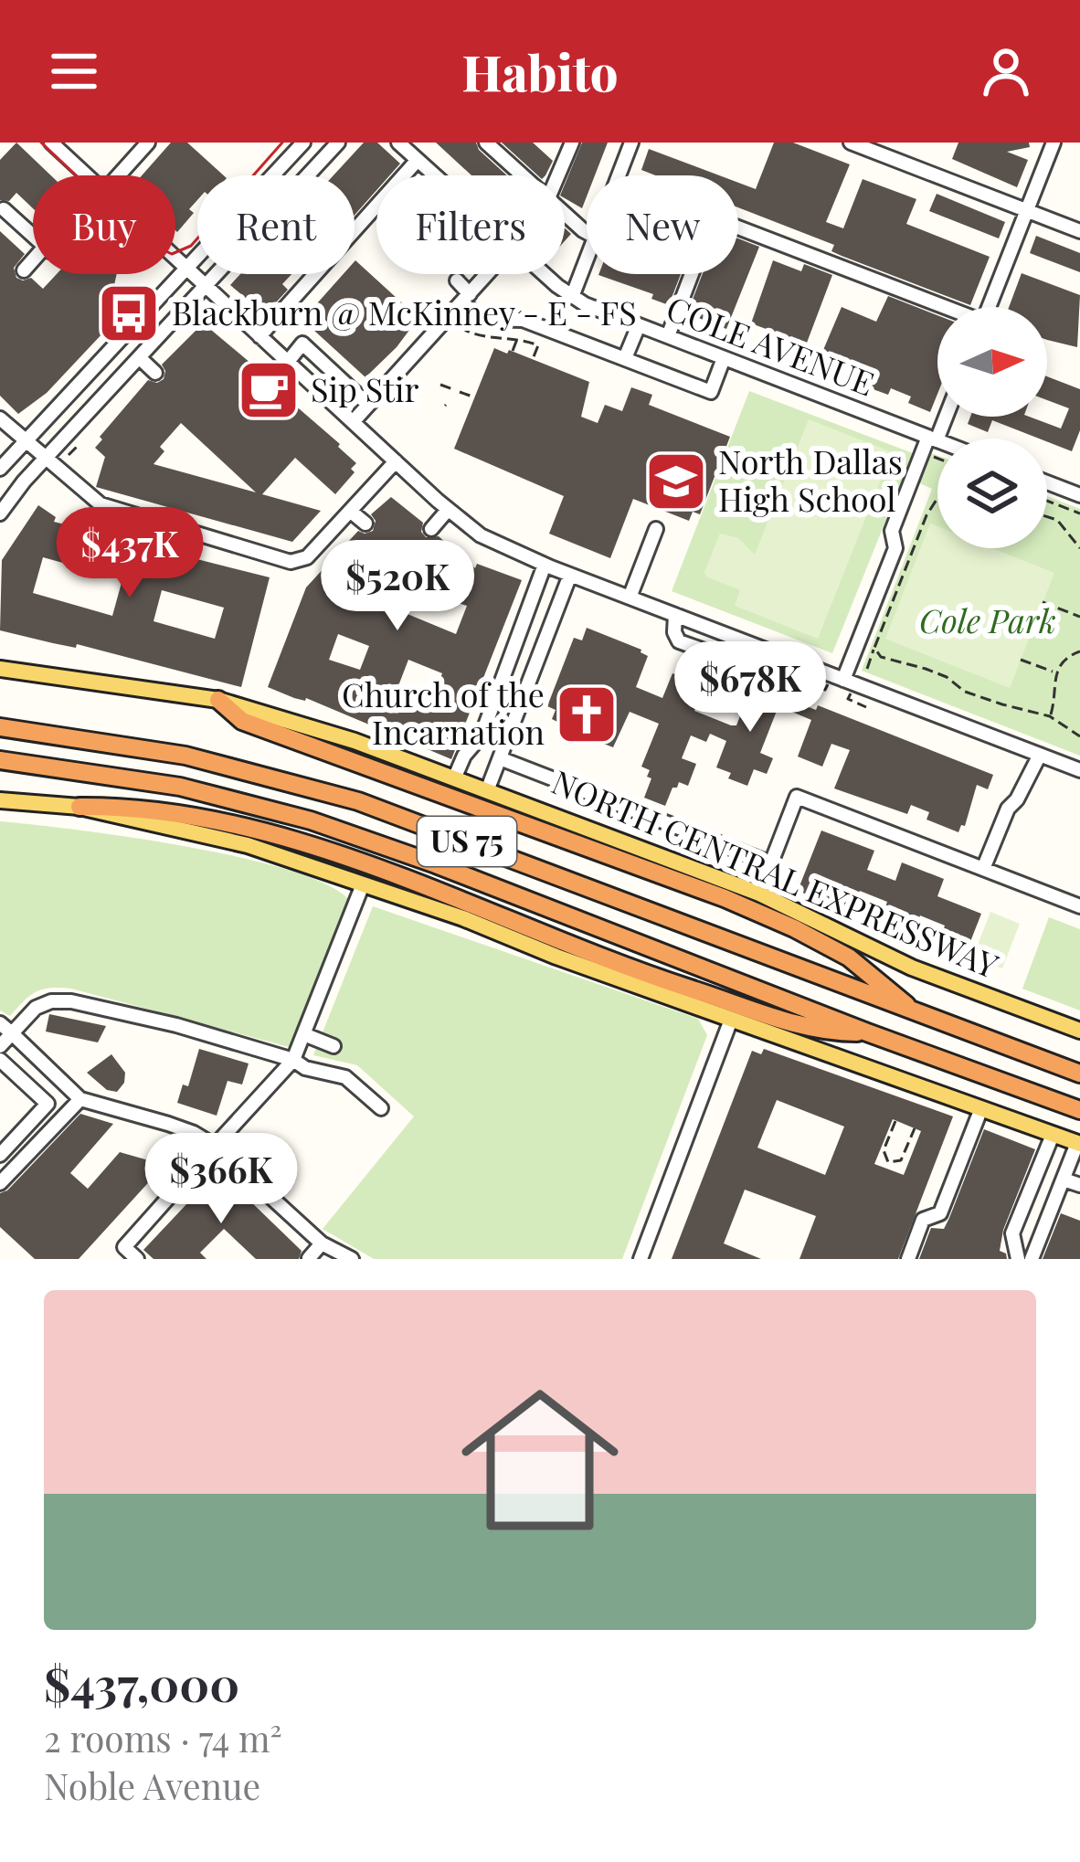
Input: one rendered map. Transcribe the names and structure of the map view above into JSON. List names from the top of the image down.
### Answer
{
  "streets": {
    "highway": ["US 75"],
    "main road": ["NORTH CENTRAL EXPRESSWAY"],
    "street": ["COLE AVENUE"]
  },
  "parks": ["Cole Park"],
  "places": {
    "bus stop": ["Blackburn @ McKinney - E - FS"],
    "cafe": ["Sip Stir"],
    "school or university": ["North Dallas High School"],
    "church": ["Church of the Incarnation"]
  },
  "north": "right",
  "page": {
    "header": "Habito",
    "chip": [
      "Buy",
      "Rent",
      "Filters",
      "New"
    ],
    "price": [
      "$437K",
      "$520K",
      "$678K",
      "$366K"
    ],
    "list": [
      {
        "name": "$437,000",
        "note": "2 rooms · 74 m² · Noble Avenue"
      }
    ]
  }
}
